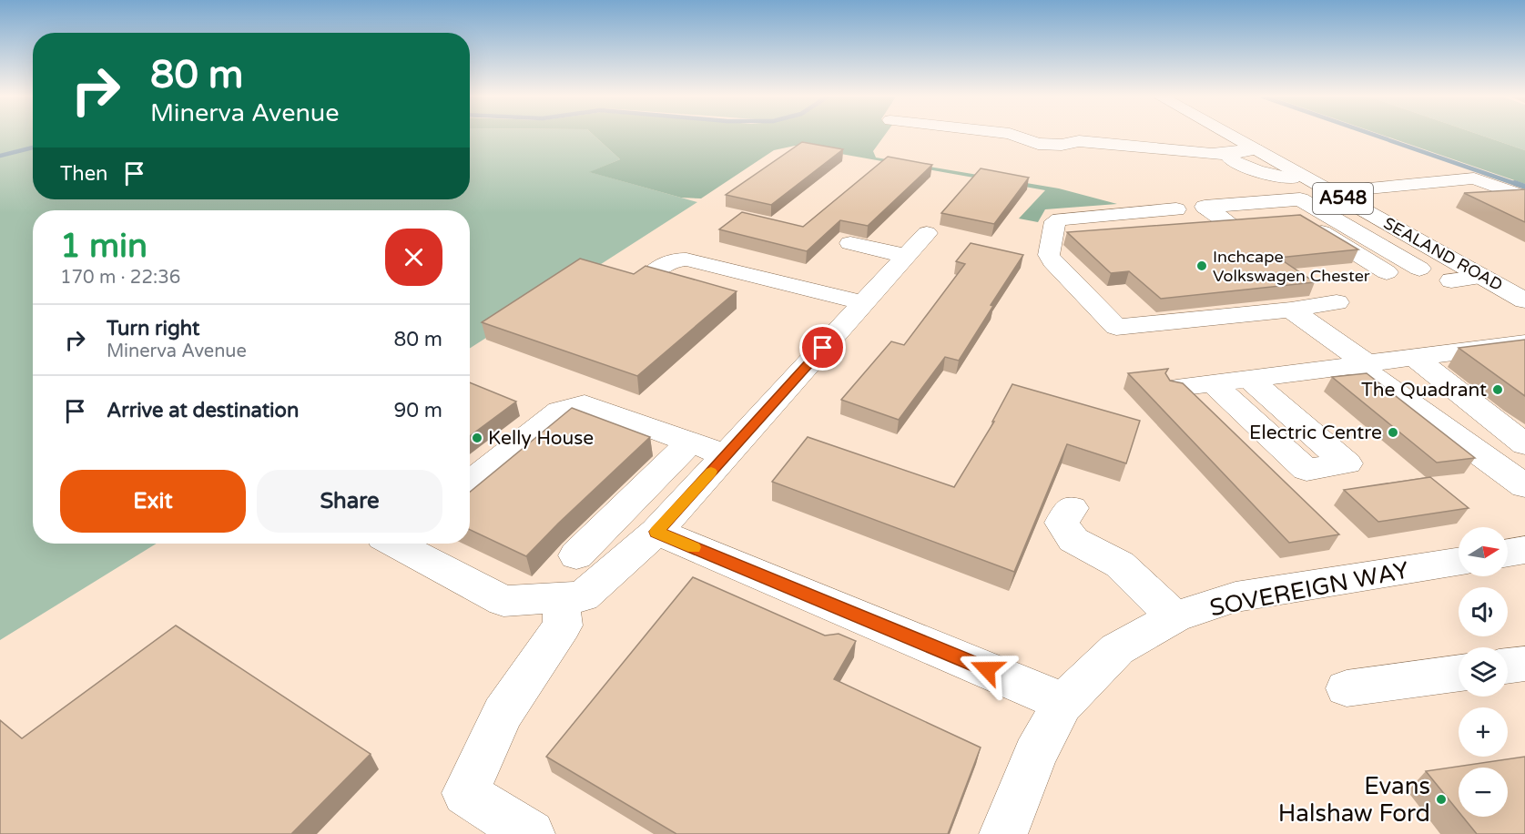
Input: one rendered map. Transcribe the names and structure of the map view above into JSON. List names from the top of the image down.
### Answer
{
  "streets": {
    "street": ["A548", "SEALAND ROAD", "SOVEREIGN WAY"]
  },
  "places": [
    "Inchcape Volkswagen Chester",
    "The Quadrant",
    "Electric Centre",
    "Kelly House",
    "Evans Halshaw Ford"
  ],
  "north": "right",
  "page": {
    "turn": ["80 m", "Minerva Avenue"],
    "then": "Then",
    "heading": ["1 min", "170 m · 22:36"],
    "list": [
      {
        "name": "Turn right",
        "note": "Minerva Avenue",
        "value": "80 m"
      },
      {
        "name": "Arrive at destination",
        "value": "90 m"
      }
    ],
    "buttons": ["Exit", "Share"],
    "map_buttons": ["+", "−"]
  }
}
